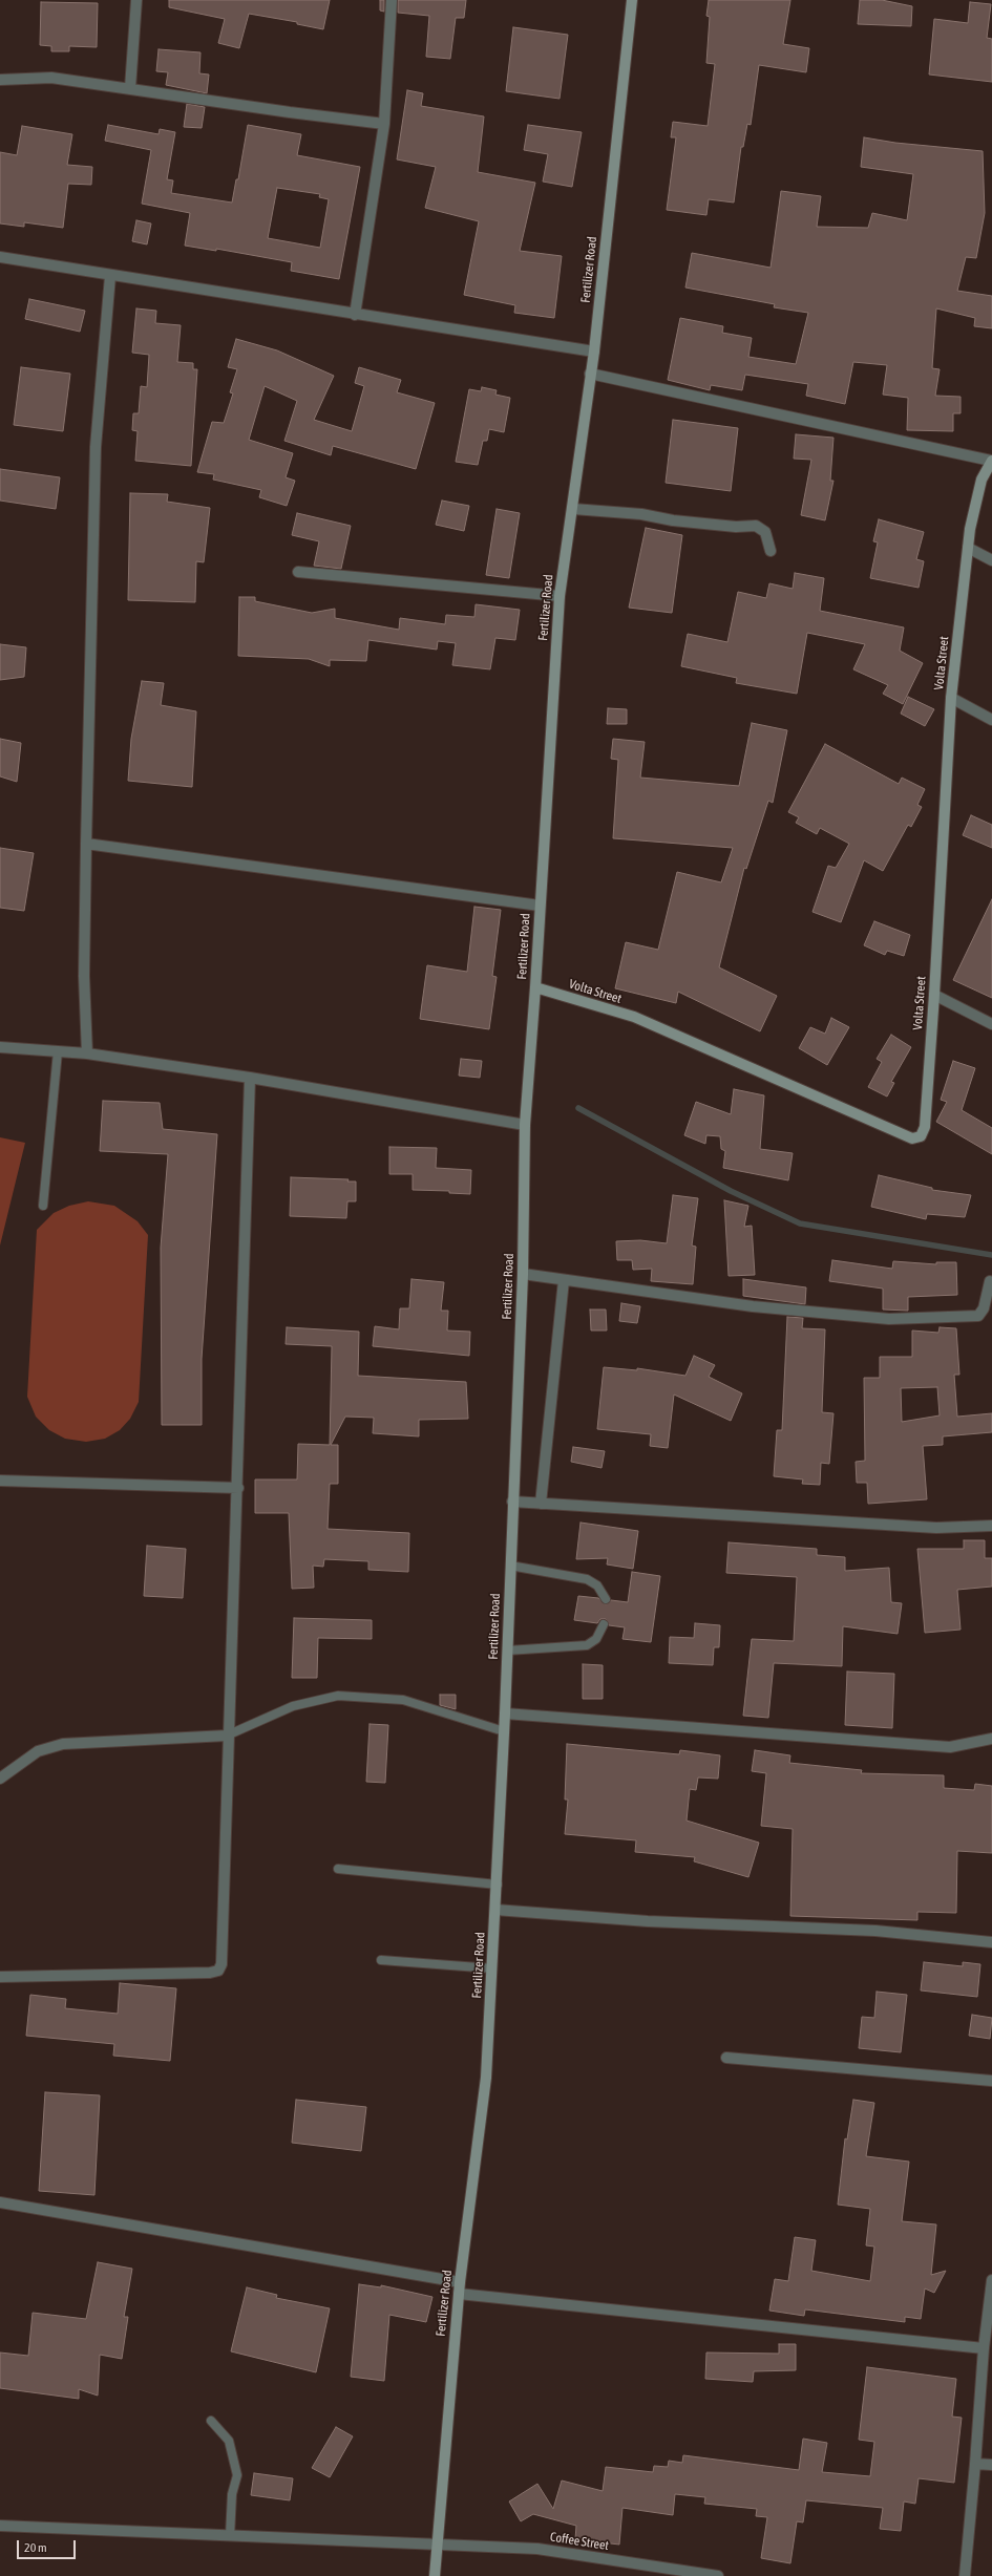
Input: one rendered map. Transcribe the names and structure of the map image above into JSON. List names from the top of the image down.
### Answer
{
  "streets": {
    "street": ["Fertilizer Road", "Volta Street", "Coffee Street"]
  },
  "crossings": [
    ["Fertilizer Road", "Volta Street"],
    ["Fertilizer Road", "Coffee Street"]
  ],
  "scale_bar": "20 m"
}
